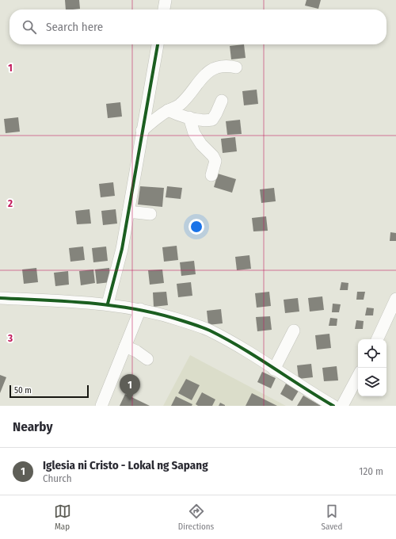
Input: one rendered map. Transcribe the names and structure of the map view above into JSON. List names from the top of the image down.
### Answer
{
  "scale_bar": "50 m",
  "page": {
    "search": "Search here",
    "pins": "1",
    "scale": "50 m",
    "heading": "Nearby",
    "list": [
      {
        "mark": "1",
        "name": "Iglesia ni Cristo - Lokal ng Sapang",
        "note": "Church",
        "value": "120 m"
      }
    ],
    "nav": ["Map", "Directions", "Saved"]
  },
  "grid": {
    "rows": ["1", "2", "3"]
  }
}
